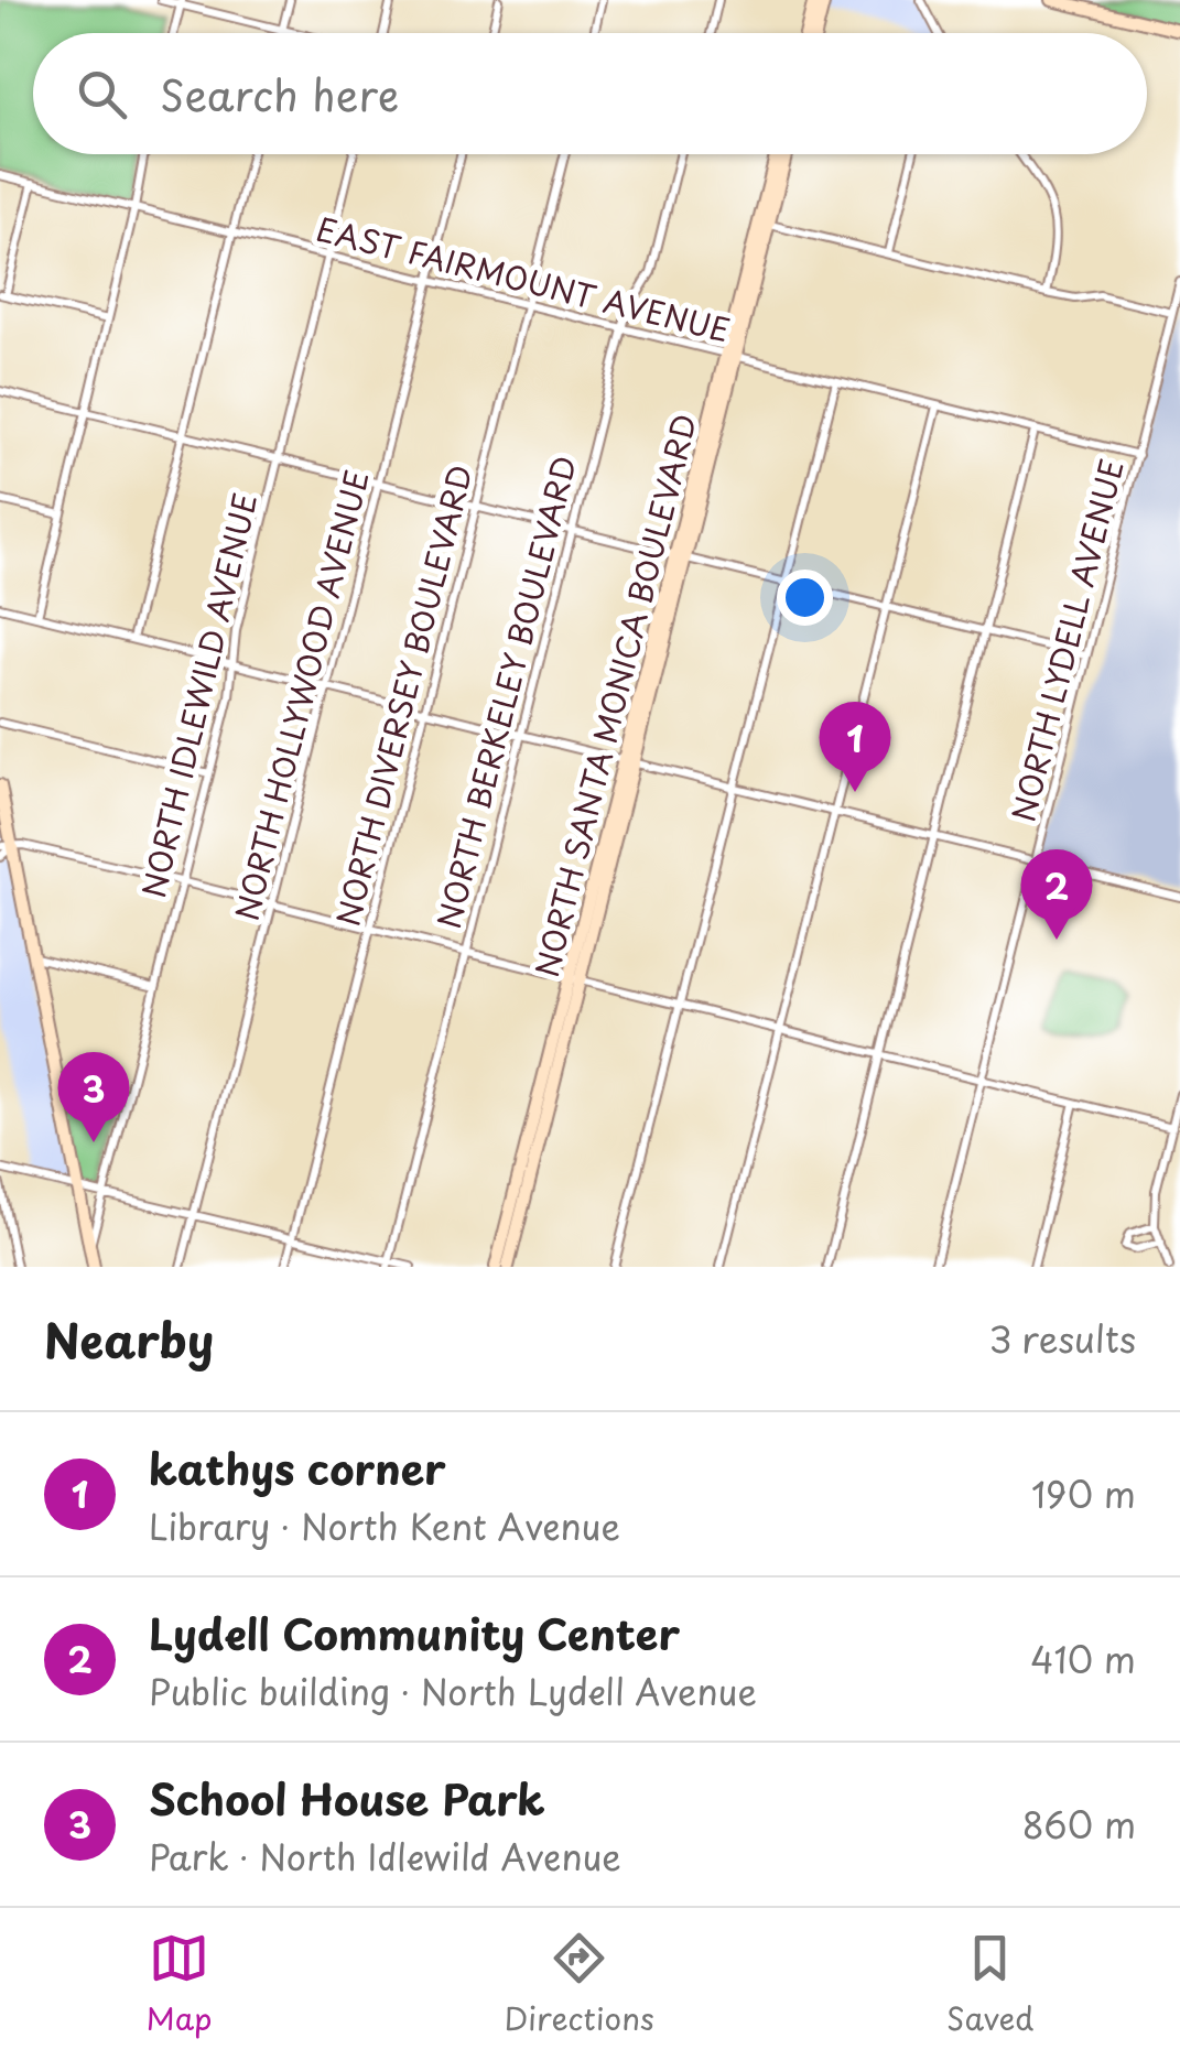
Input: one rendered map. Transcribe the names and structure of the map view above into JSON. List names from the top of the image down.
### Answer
{
  "streets": {
    "street": [
      "EAST FAIRMOUNT AVENUE",
      "NORTH LYDELL AVENUE",
      "NORTH BERKELEY BOULEVARD",
      "NORTH IDLEWILD AVENUE",
      "NORTH HOLLYWOOD AVENUE",
      "NORTH DIVERSEY BOULEVARD",
      "NORTH SANTA MONICA BOULEVARD"
    ]
  },
  "crossings": [
    ["EAST FAIRMOUNT AVENUE", "NORTH LYDELL AVENUE"],
    ["EAST FAIRMOUNT AVENUE", "NORTH BERKELEY BOULEVARD"],
    ["EAST FAIRMOUNT AVENUE", "NORTH IDLEWILD AVENUE"],
    ["EAST FAIRMOUNT AVENUE", "NORTH HOLLYWOOD AVENUE"],
    ["EAST FAIRMOUNT AVENUE", "NORTH DIVERSEY BOULEVARD"],
    ["EAST FAIRMOUNT AVENUE", "NORTH SANTA MONICA BOULEVARD"]
  ],
  "page": {
    "search": "Search here",
    "pins": ["1", "2", "3"],
    "heading": ["Nearby", "3 results"],
    "list": [
      {
        "mark": "1",
        "name": "kathys corner",
        "note": "Library · North Kent Avenue",
        "value": "190 m"
      },
      {
        "mark": "2",
        "name": "Lydell Community Center",
        "note": "Public building · North Lydell Avenue",
        "value": "410 m"
      },
      {
        "mark": "3",
        "name": "School House Park",
        "note": "Park · North Idlewild Avenue",
        "value": "860 m"
      }
    ],
    "nav": ["Map", "Directions", "Saved"]
  }
}
